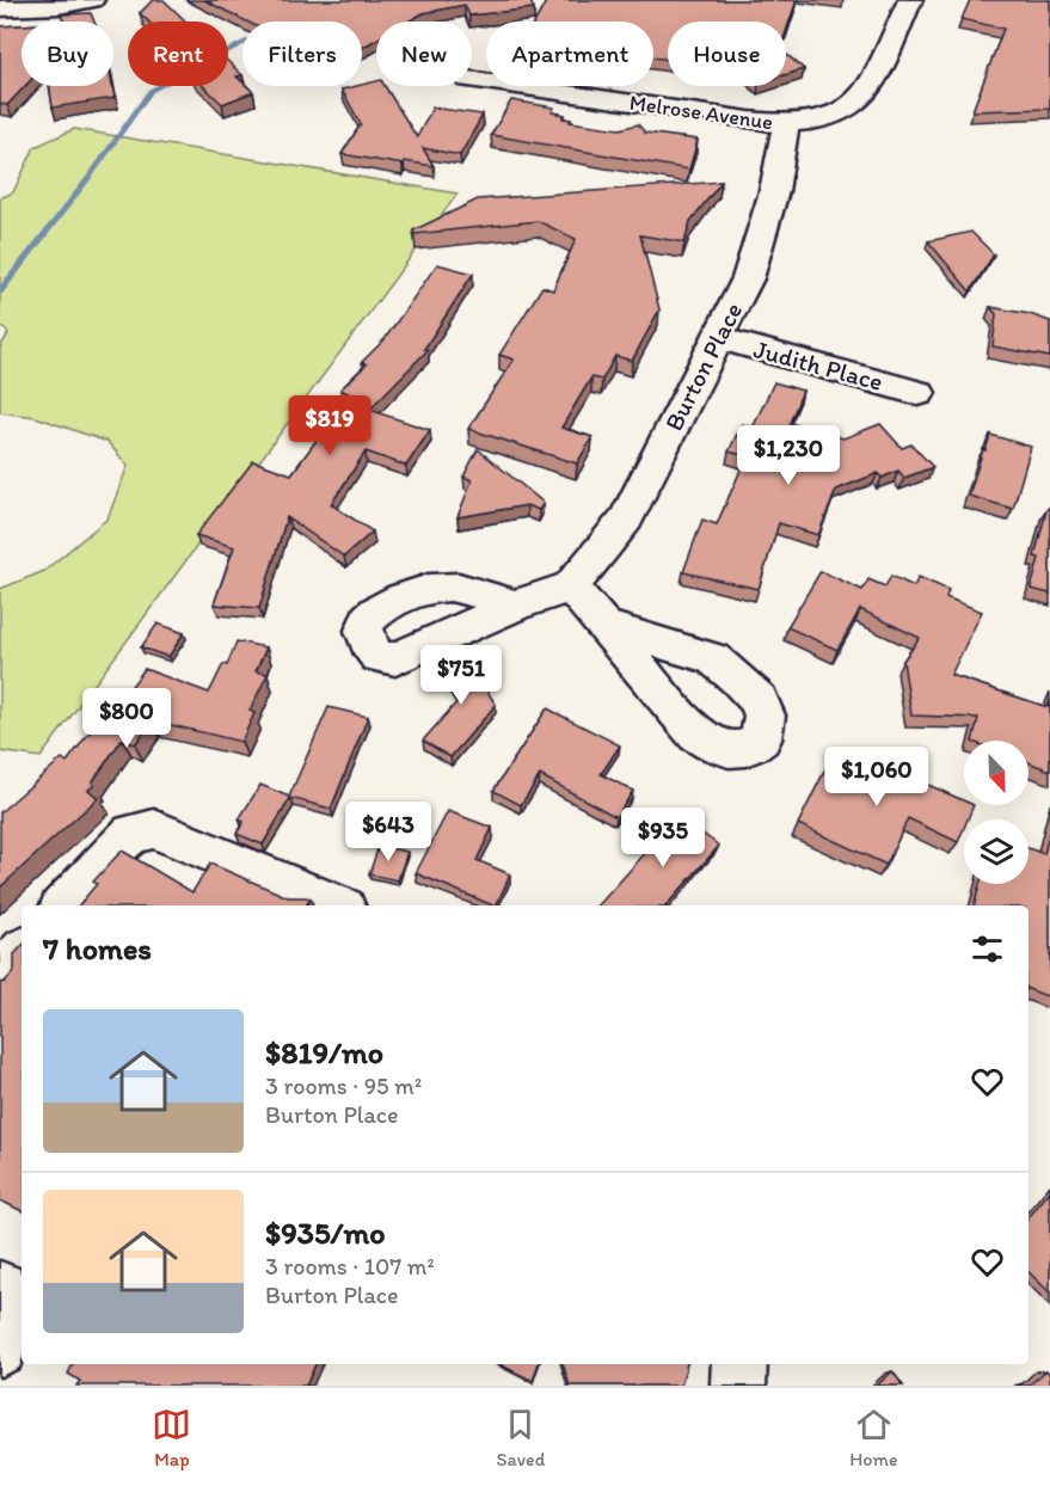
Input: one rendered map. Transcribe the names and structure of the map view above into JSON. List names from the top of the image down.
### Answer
{
  "streets": {
    "street": ["Melrose Avenue", "Judith Place", "Burton Place"]
  },
  "crossings": [
    ["Melrose Avenue", "Burton Place"],
    ["Judith Place", "Burton Place"]
  ],
  "north": "bottom right",
  "page": {
    "chip": [
      "Buy",
      "Rent",
      "Filters",
      "New",
      "Apartment",
      "House"
    ],
    "price": [
      "$819",
      "$1,230",
      "$751",
      "$800",
      "$1,060",
      "$643",
      "$935"
    ],
    "heading": "7 homes",
    "list": [
      {
        "name": "$819/mo",
        "note": "3 rooms · 95 m² · Burton Place"
      },
      {
        "name": "$935/mo",
        "note": "3 rooms · 107 m² · Burton Place"
      }
    ],
    "tabs": ["Map", "Saved", "Home"]
  }
}
